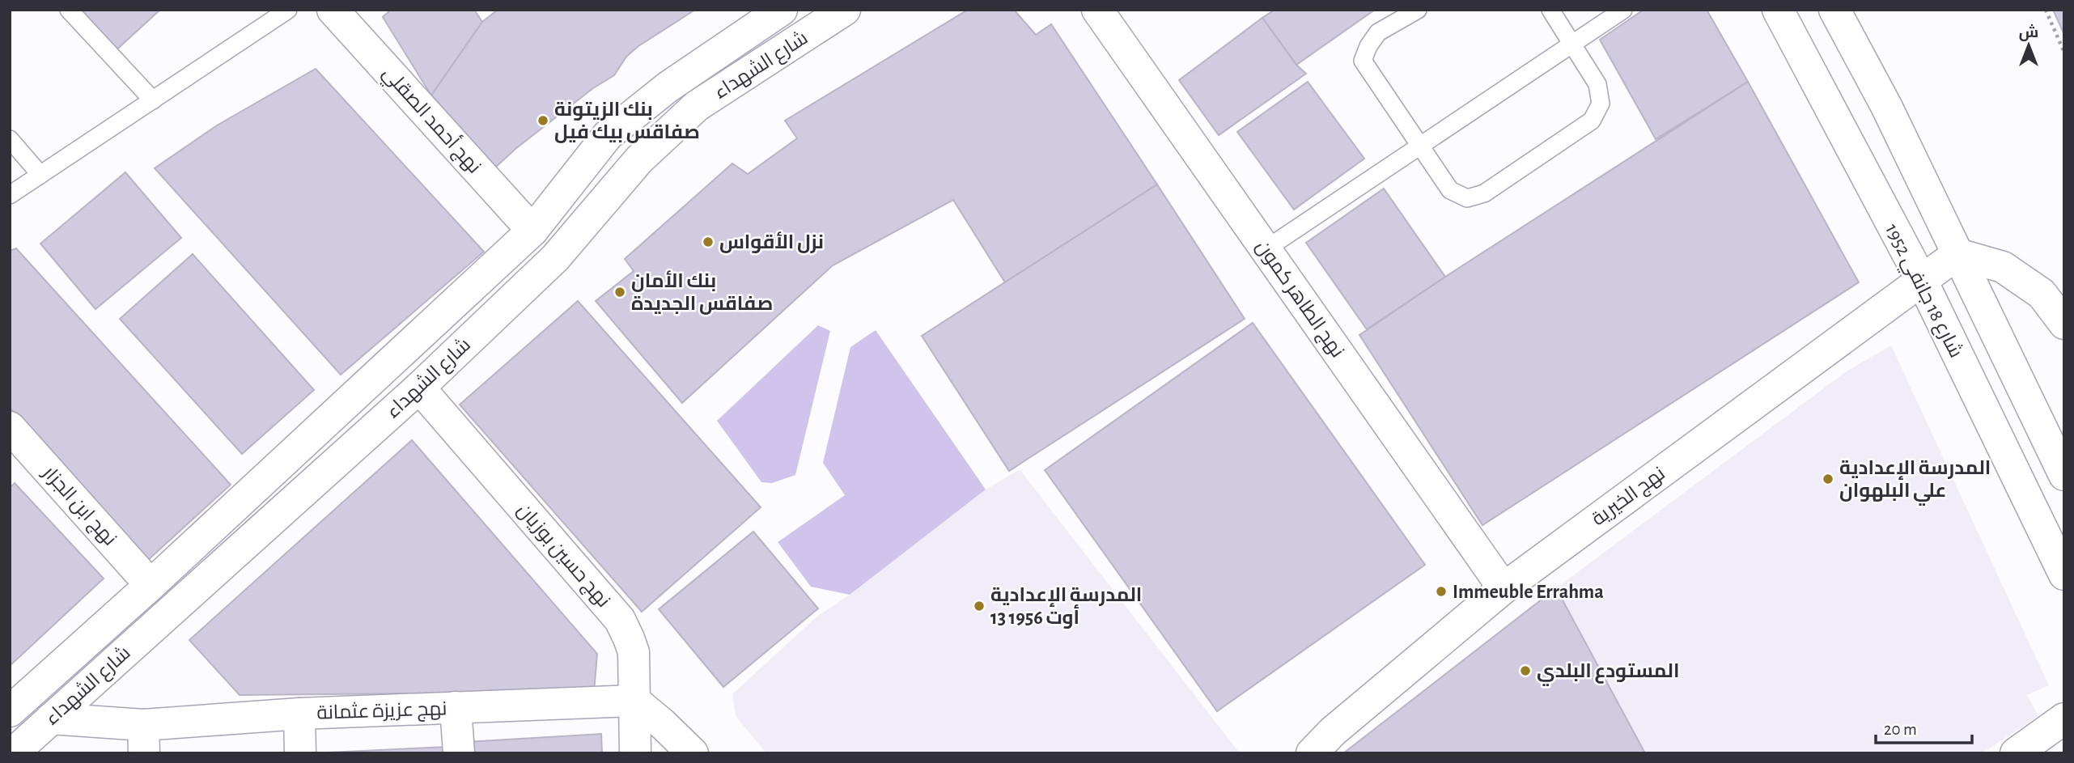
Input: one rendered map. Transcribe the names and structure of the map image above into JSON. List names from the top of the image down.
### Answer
{
  "streets": {
    "street": [
      "شارع الشهداء",
      "نهج أحمد الصقلي",
      "شارع 18 جانفي 1952",
      "نهج الطاهر كمون",
      "نهج الخيرية",
      "نهج ابن الجزار",
      "نهج حسين بوزيان",
      "نهج عزيزة عثمانة"
    ]
  },
  "crossings": [
    ["شارع الشهداء", "نهج أحمد الصقلي"],
    ["شارع الشهداء", "نهج ابن الجزار"],
    ["شارع الشهداء", "نهج حسين بوزيان"],
    ["شارع الشهداء", "نهج عزيزة عثمانة"],
    ["شارع 18 جانفي 1952", "نهج الخيرية"],
    ["نهج الطاهر كمون", "نهج الخيرية"],
    ["نهج حسين بوزيان", "نهج عزيزة عثمانة"]
  ],
  "places": [
    "بنك الزيتونة صفاقس بيك فيل",
    "نزل الأقواس",
    "بنك الأمان صفاقس الجديدة",
    "المدرسة الإعدادية علي البلهوان",
    "Immeuble Errahma",
    "المدرسة الإعدادية 13 أوت 1956",
    "المستودع البلدي"
  ],
  "scale_bar": "20 m",
  "north": "top"
}
